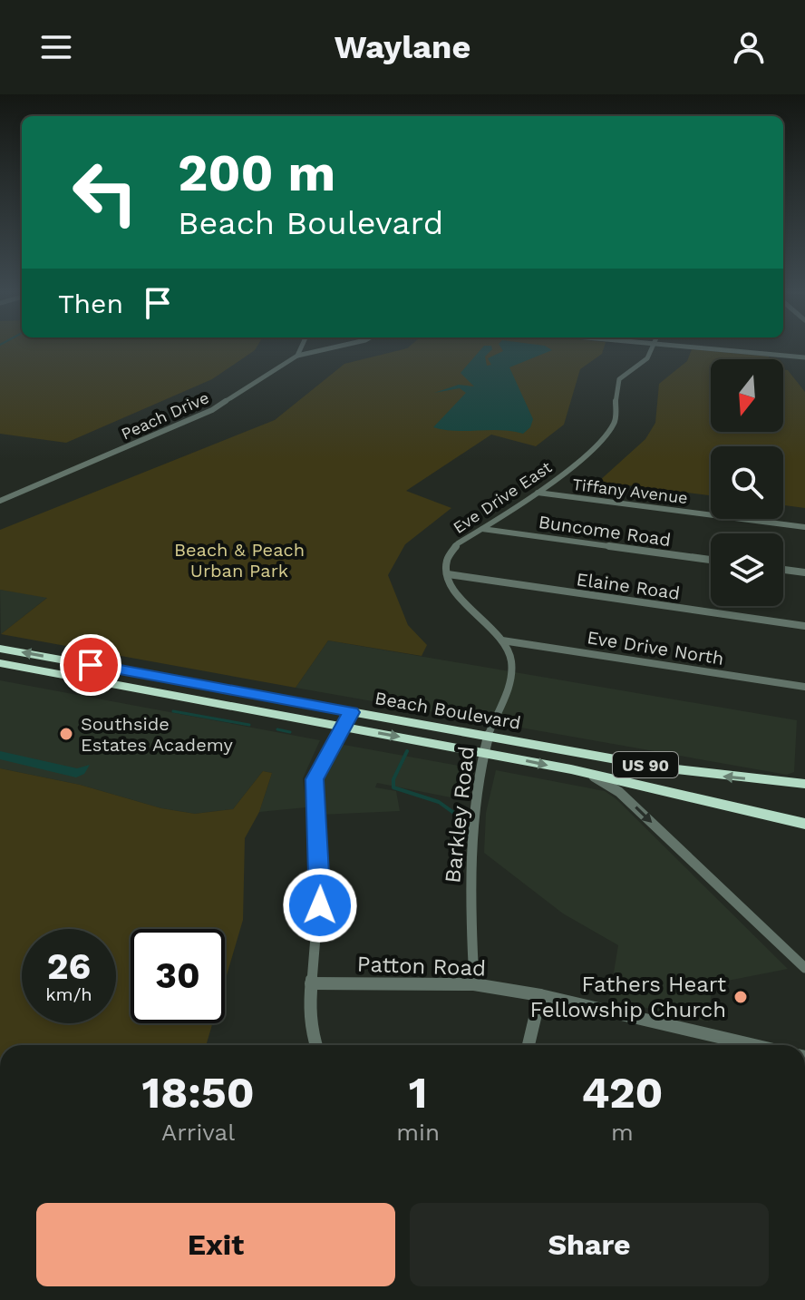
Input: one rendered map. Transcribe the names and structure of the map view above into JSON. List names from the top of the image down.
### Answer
{
  "streets": {
    "highway": ["Beach Boulevard", "US 90"],
    "street": [
      "Peach Drive",
      "Tiffany Avenue",
      "Eve Drive East",
      "Buncome Road",
      "Elaine Road",
      "Eve Drive North",
      "Barkley Road",
      "Patton Road"
    ]
  },
  "crossings": [
    ["Tiffany Avenue", "Eve Drive East"],
    ["Eve Drive East", "Buncome Road"],
    ["Eve Drive East", "Elaine Road"],
    ["Beach Boulevard", "Barkley Road"],
    ["US 90", "Barkley Road"],
    ["Barkley Road", "Patton Road"]
  ],
  "parks": ["Beach & Peach Urban Park"],
  "places": ["Southside Estates Academy", "Fathers Heart Fellowship Church"],
  "north": "bottom",
  "page": {
    "header": "Waylane",
    "turn": ["200 m", "Beach Boulevard"],
    "then": "Then",
    "speed": "26 km/h",
    "limit": "30",
    "eta": [
      "18:50",
      "Arrival",
      "1",
      "min",
      "420",
      "m"
    ],
    "buttons": ["Exit", "Share"]
  }
}
